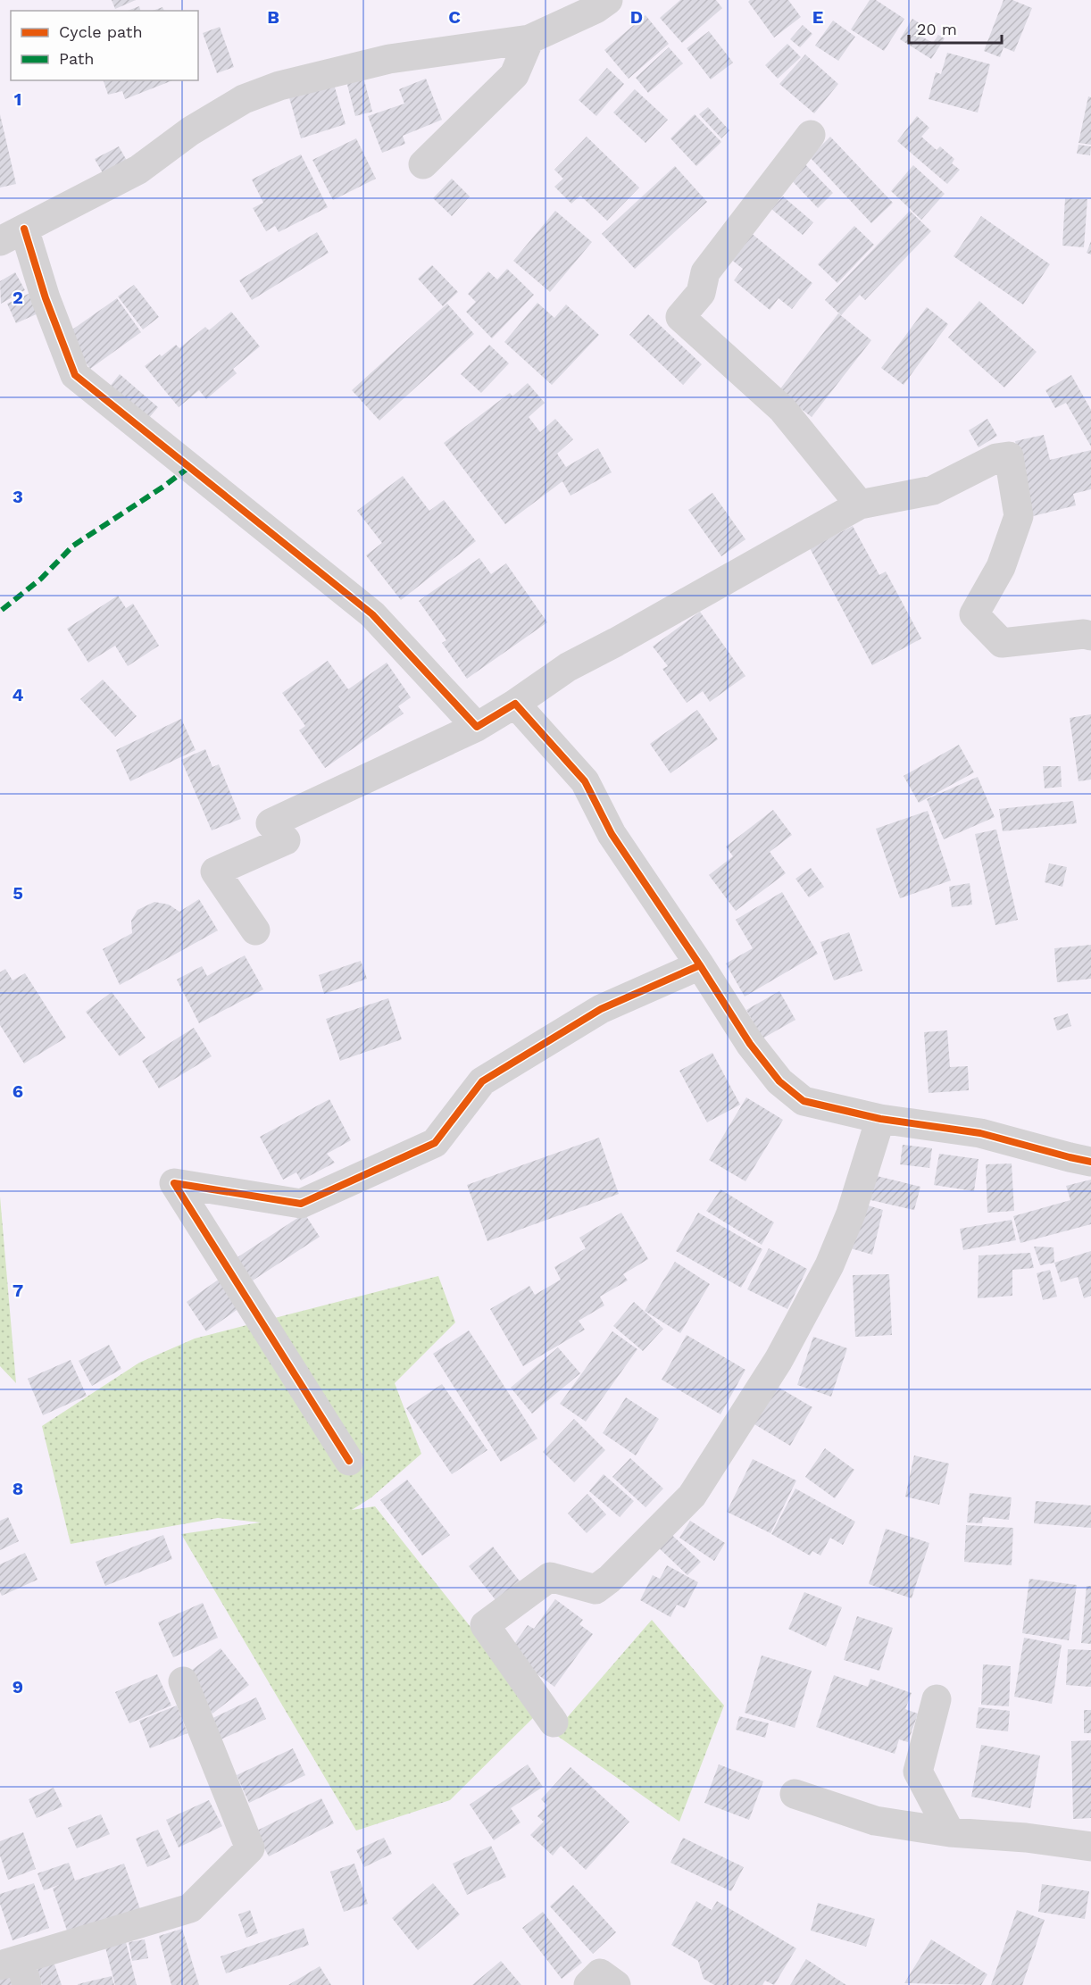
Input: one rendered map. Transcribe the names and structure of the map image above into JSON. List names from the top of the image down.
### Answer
{
  "legend": ["Cycle path", "Path"],
  "scale_bar": "20 m",
  "grid": {
    "columns": [
      "B",
      "C",
      "D",
      "E"
    ],
    "rows": [
      "1",
      "2",
      "3",
      "4",
      "5",
      "6",
      "7",
      "8",
      "9"
    ]
  }
}
